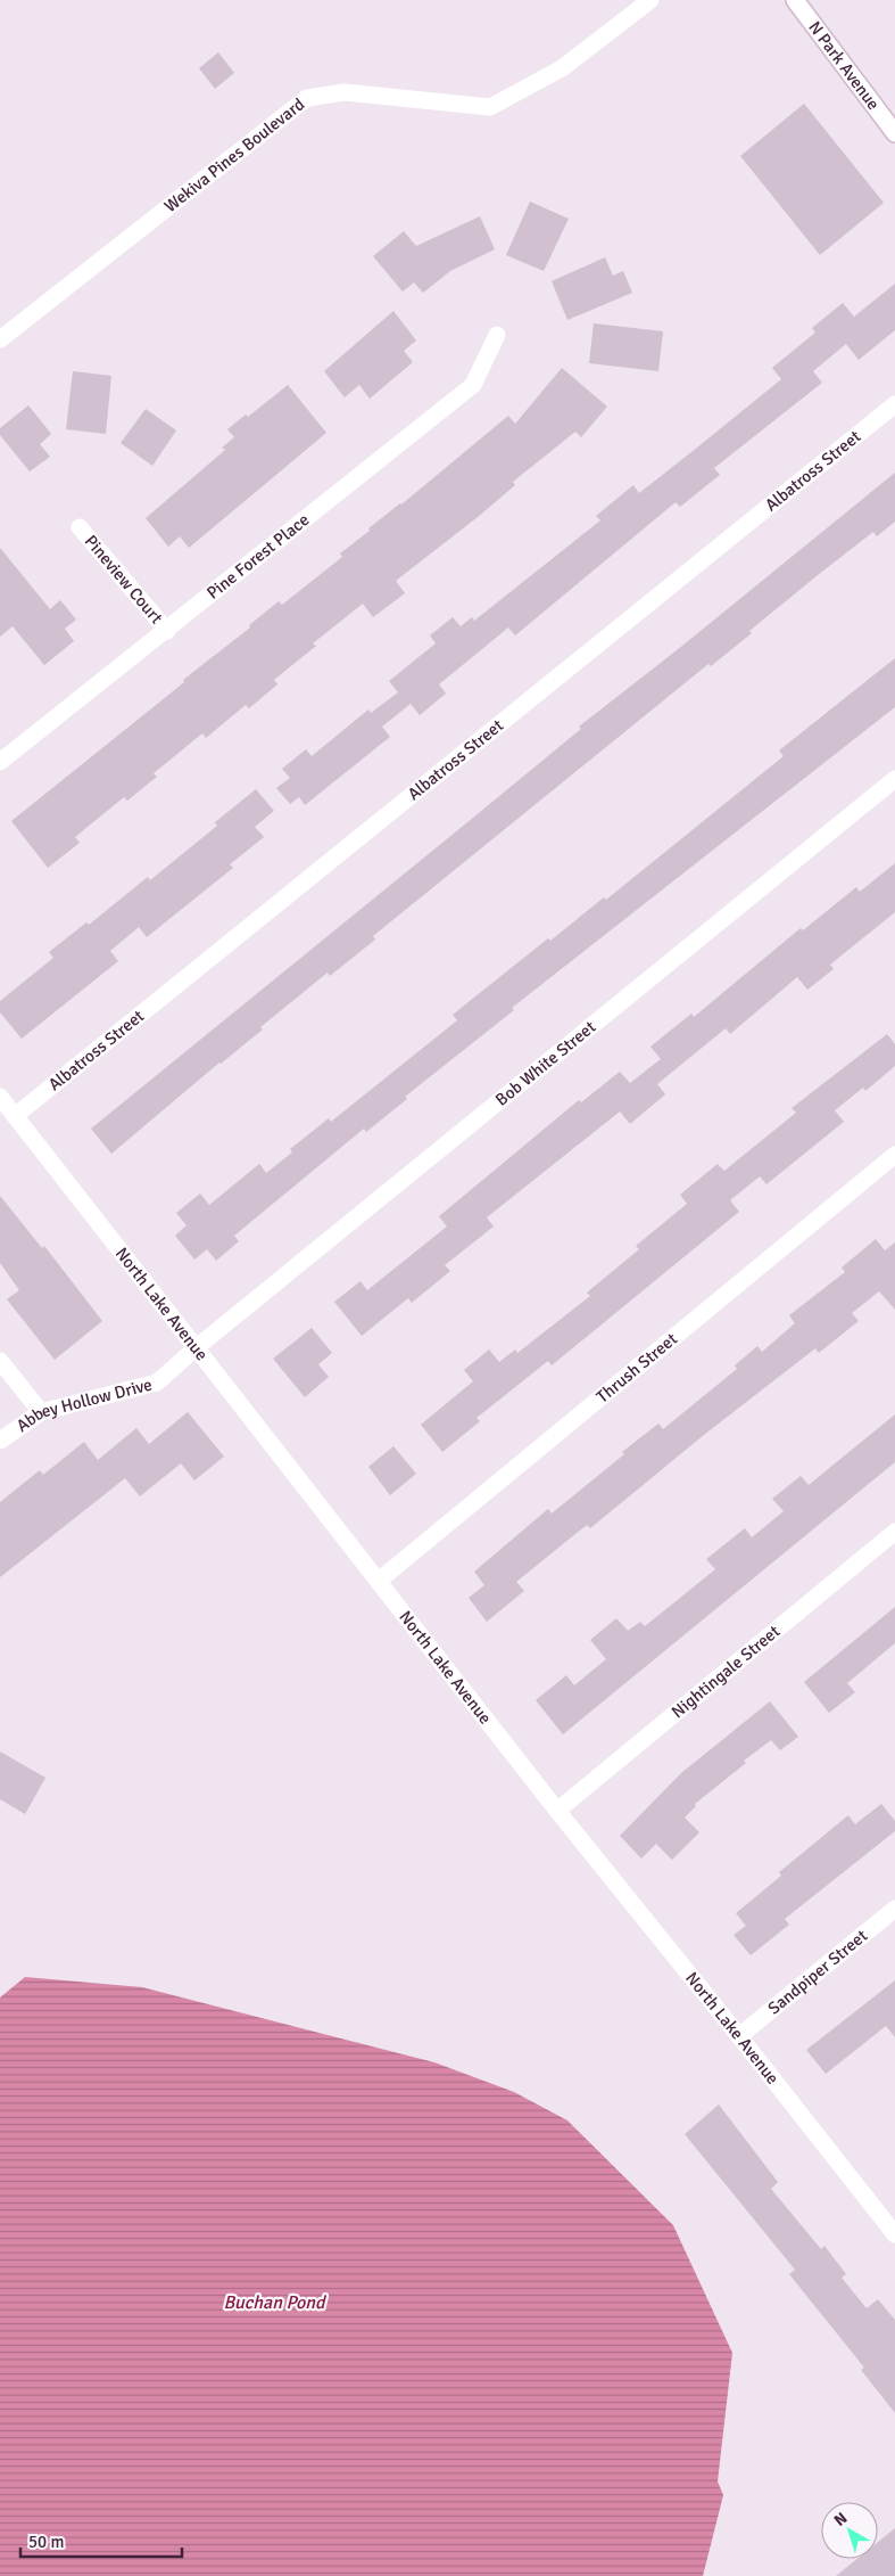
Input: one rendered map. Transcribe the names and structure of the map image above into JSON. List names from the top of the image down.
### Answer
{
  "streets": {
    "street": [
      "N Park Avenue",
      "Wekiva Pines Boulevard",
      "Albatross Street",
      "Pine Forest Place",
      "Pineview Court",
      "Bob White Street",
      "North Lake Avenue",
      "Thrush Street",
      "Abbey Hollow Drive",
      "Nightingale Street",
      "Sandpiper Street"
    ]
  },
  "crossings": [
    ["Albatross Street", "North Lake Avenue"],
    ["Pine Forest Place", "Pineview Court"],
    ["Bob White Street", "North Lake Avenue"],
    ["Bob White Street", "Abbey Hollow Drive"],
    ["North Lake Avenue", "Thrush Street"],
    ["North Lake Avenue", "Abbey Hollow Drive"],
    ["North Lake Avenue", "Nightingale Street"],
    ["North Lake Avenue", "Sandpiper Street"]
  ],
  "water": ["Buchan Pond"],
  "scale_bar": "50 m",
  "north": "top left"
}
